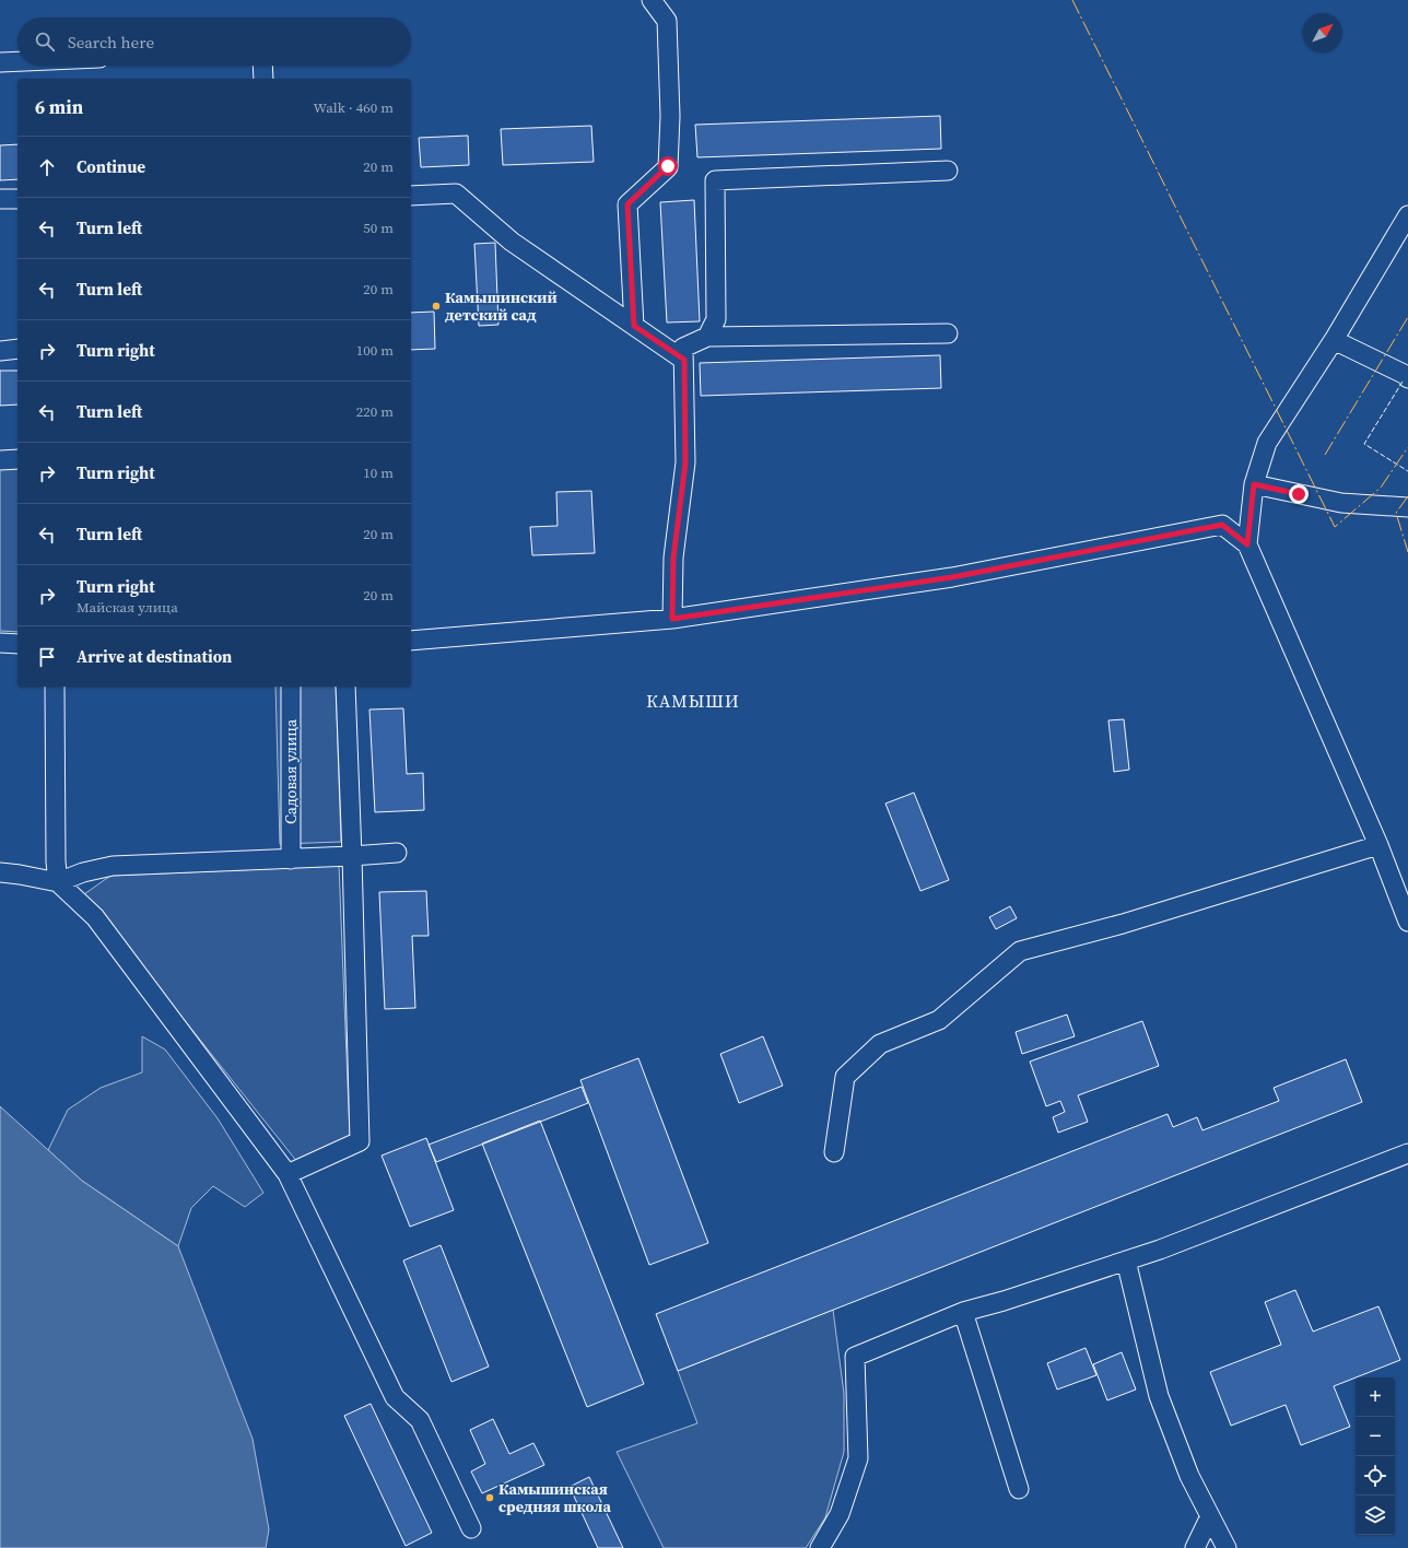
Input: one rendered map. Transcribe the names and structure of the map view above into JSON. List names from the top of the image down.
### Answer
{
  "streets": {
    "street": ["Садовая улица"]
  },
  "districts": ["КАМЫШИ"],
  "places": ["Камышинский детский сад", "Камышинская средняя школа"],
  "north": "top right",
  "page": {
    "search": "Search here",
    "heading": ["6 min", "Walk · 460 m"],
    "list": [
      ["Continue", "20 m"],
      ["Turn left", "50 m"],
      ["Turn left", "20 m"],
      ["Turn right", "100 m"],
      ["Turn left", "220 m"],
      ["Turn right", "10 m"],
      ["Turn left", "20 m"],
      ["Turn right", "Майская улица", "20 m"],
      "Arrive at destination"
    ],
    "map_buttons": ["+", "−"]
  }
}
